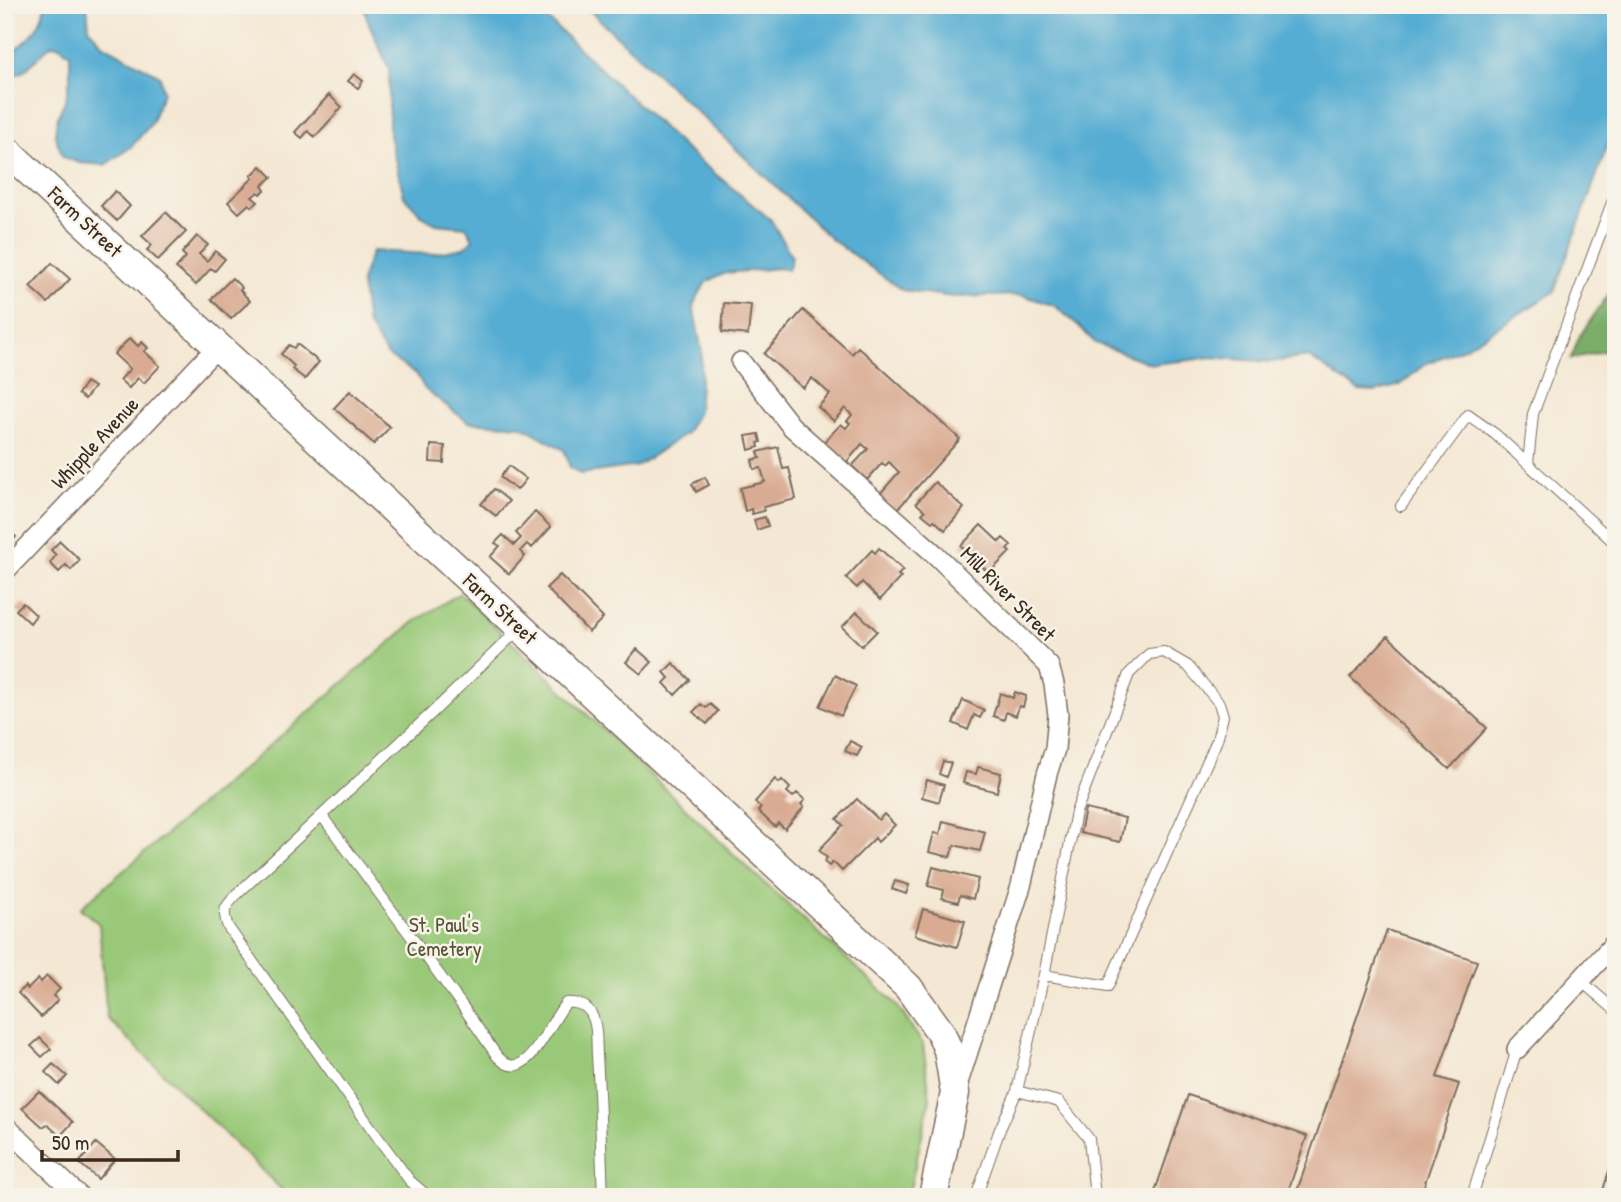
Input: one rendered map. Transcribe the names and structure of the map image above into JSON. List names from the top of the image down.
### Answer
{
  "streets": {
    "street": ["Farm Street", "Whipple Avenue", "Mill River Street"]
  },
  "crossings": [
    ["Farm Street", "Whipple Avenue"],
    ["Farm Street", "Mill River Street"]
  ],
  "parks": ["St. Paul's Cemetery"],
  "scale_bar": "50 m"
}
